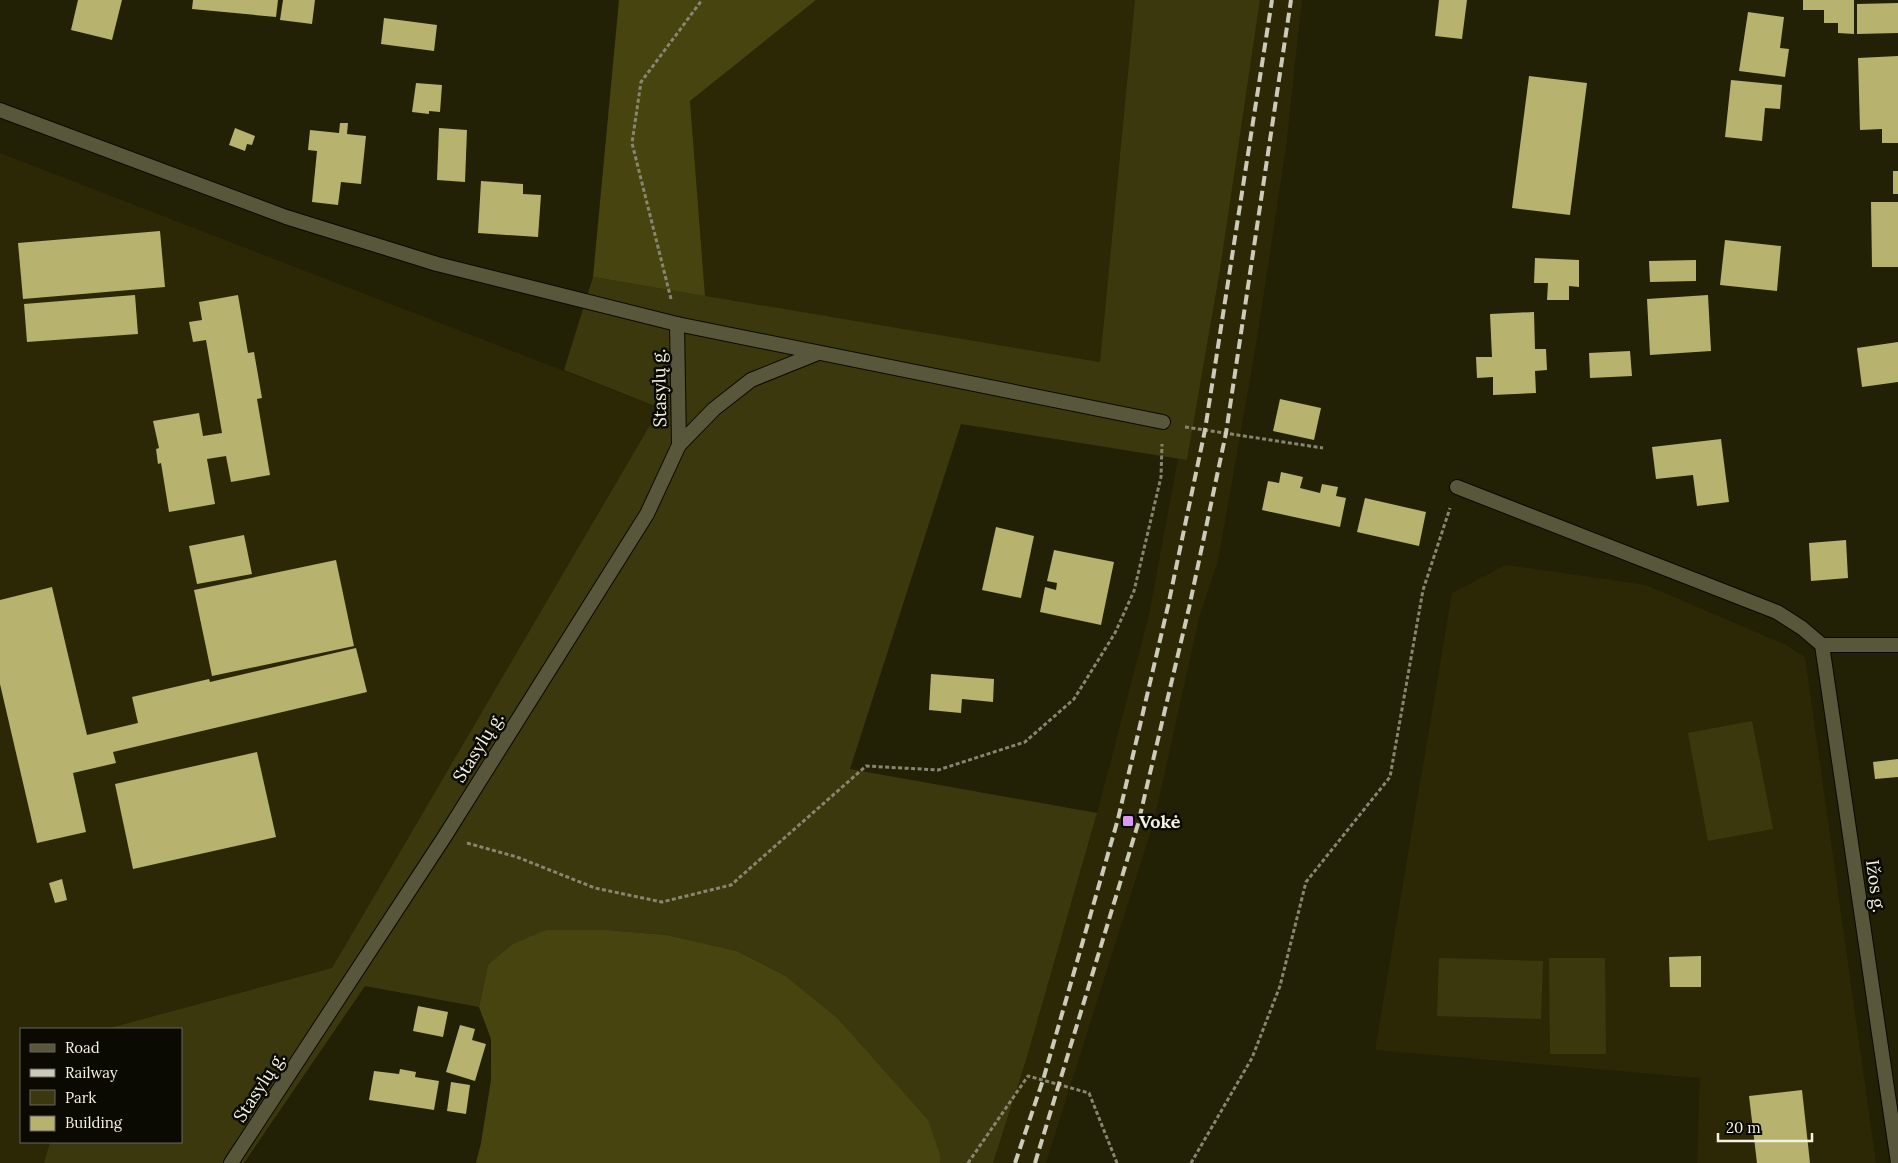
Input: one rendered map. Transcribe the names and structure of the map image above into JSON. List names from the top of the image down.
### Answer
{
  "streets": {
    "street": ["Stasylų g.", "Ižos g."]
  },
  "places": {
    "transit": ["Vokė"]
  },
  "legend": [
    "Road",
    "Railway",
    "Park",
    "Building"
  ],
  "scale_bar": "20 m"
}
